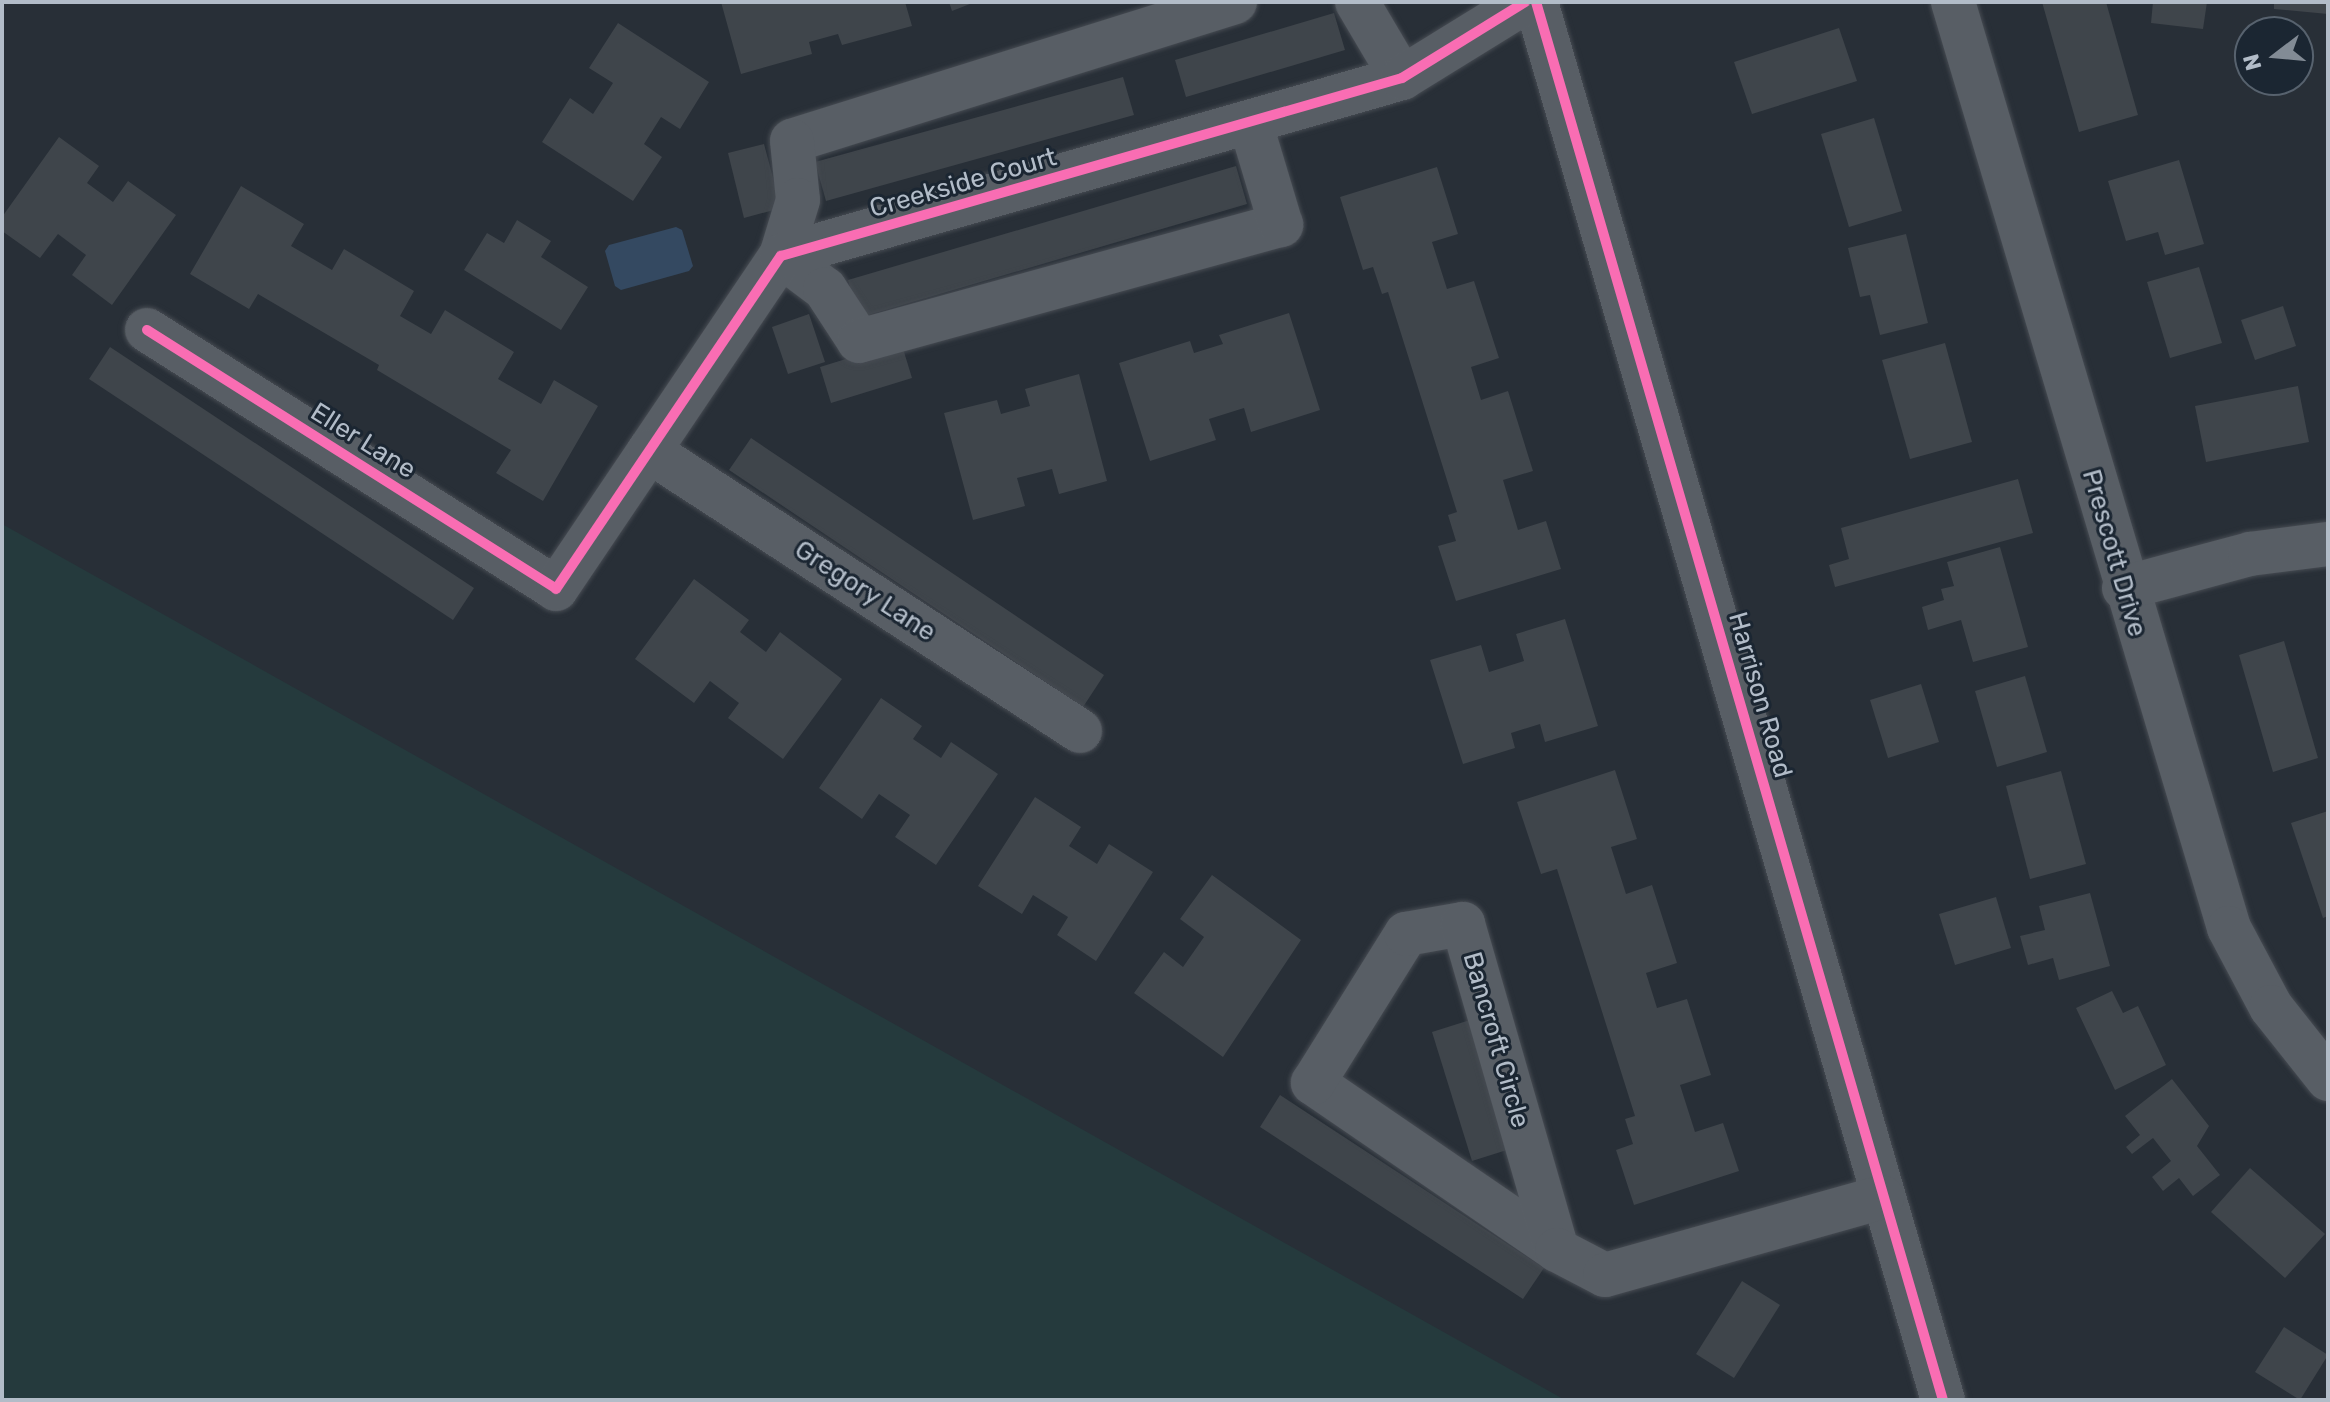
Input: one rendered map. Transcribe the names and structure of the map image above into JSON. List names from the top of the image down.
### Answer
{
  "streets": {
    "street": [
      "Creekside Court",
      "Eller Lane",
      "Prescott Drive",
      "Gregory Lane",
      "Harrison Road",
      "Bancroft Circle"
    ]
  },
  "crossings": [
    ["Eller Lane", "Gregory Lane"],
    ["Harrison Road", "Bancroft Circle"]
  ],
  "north": "left"
}
